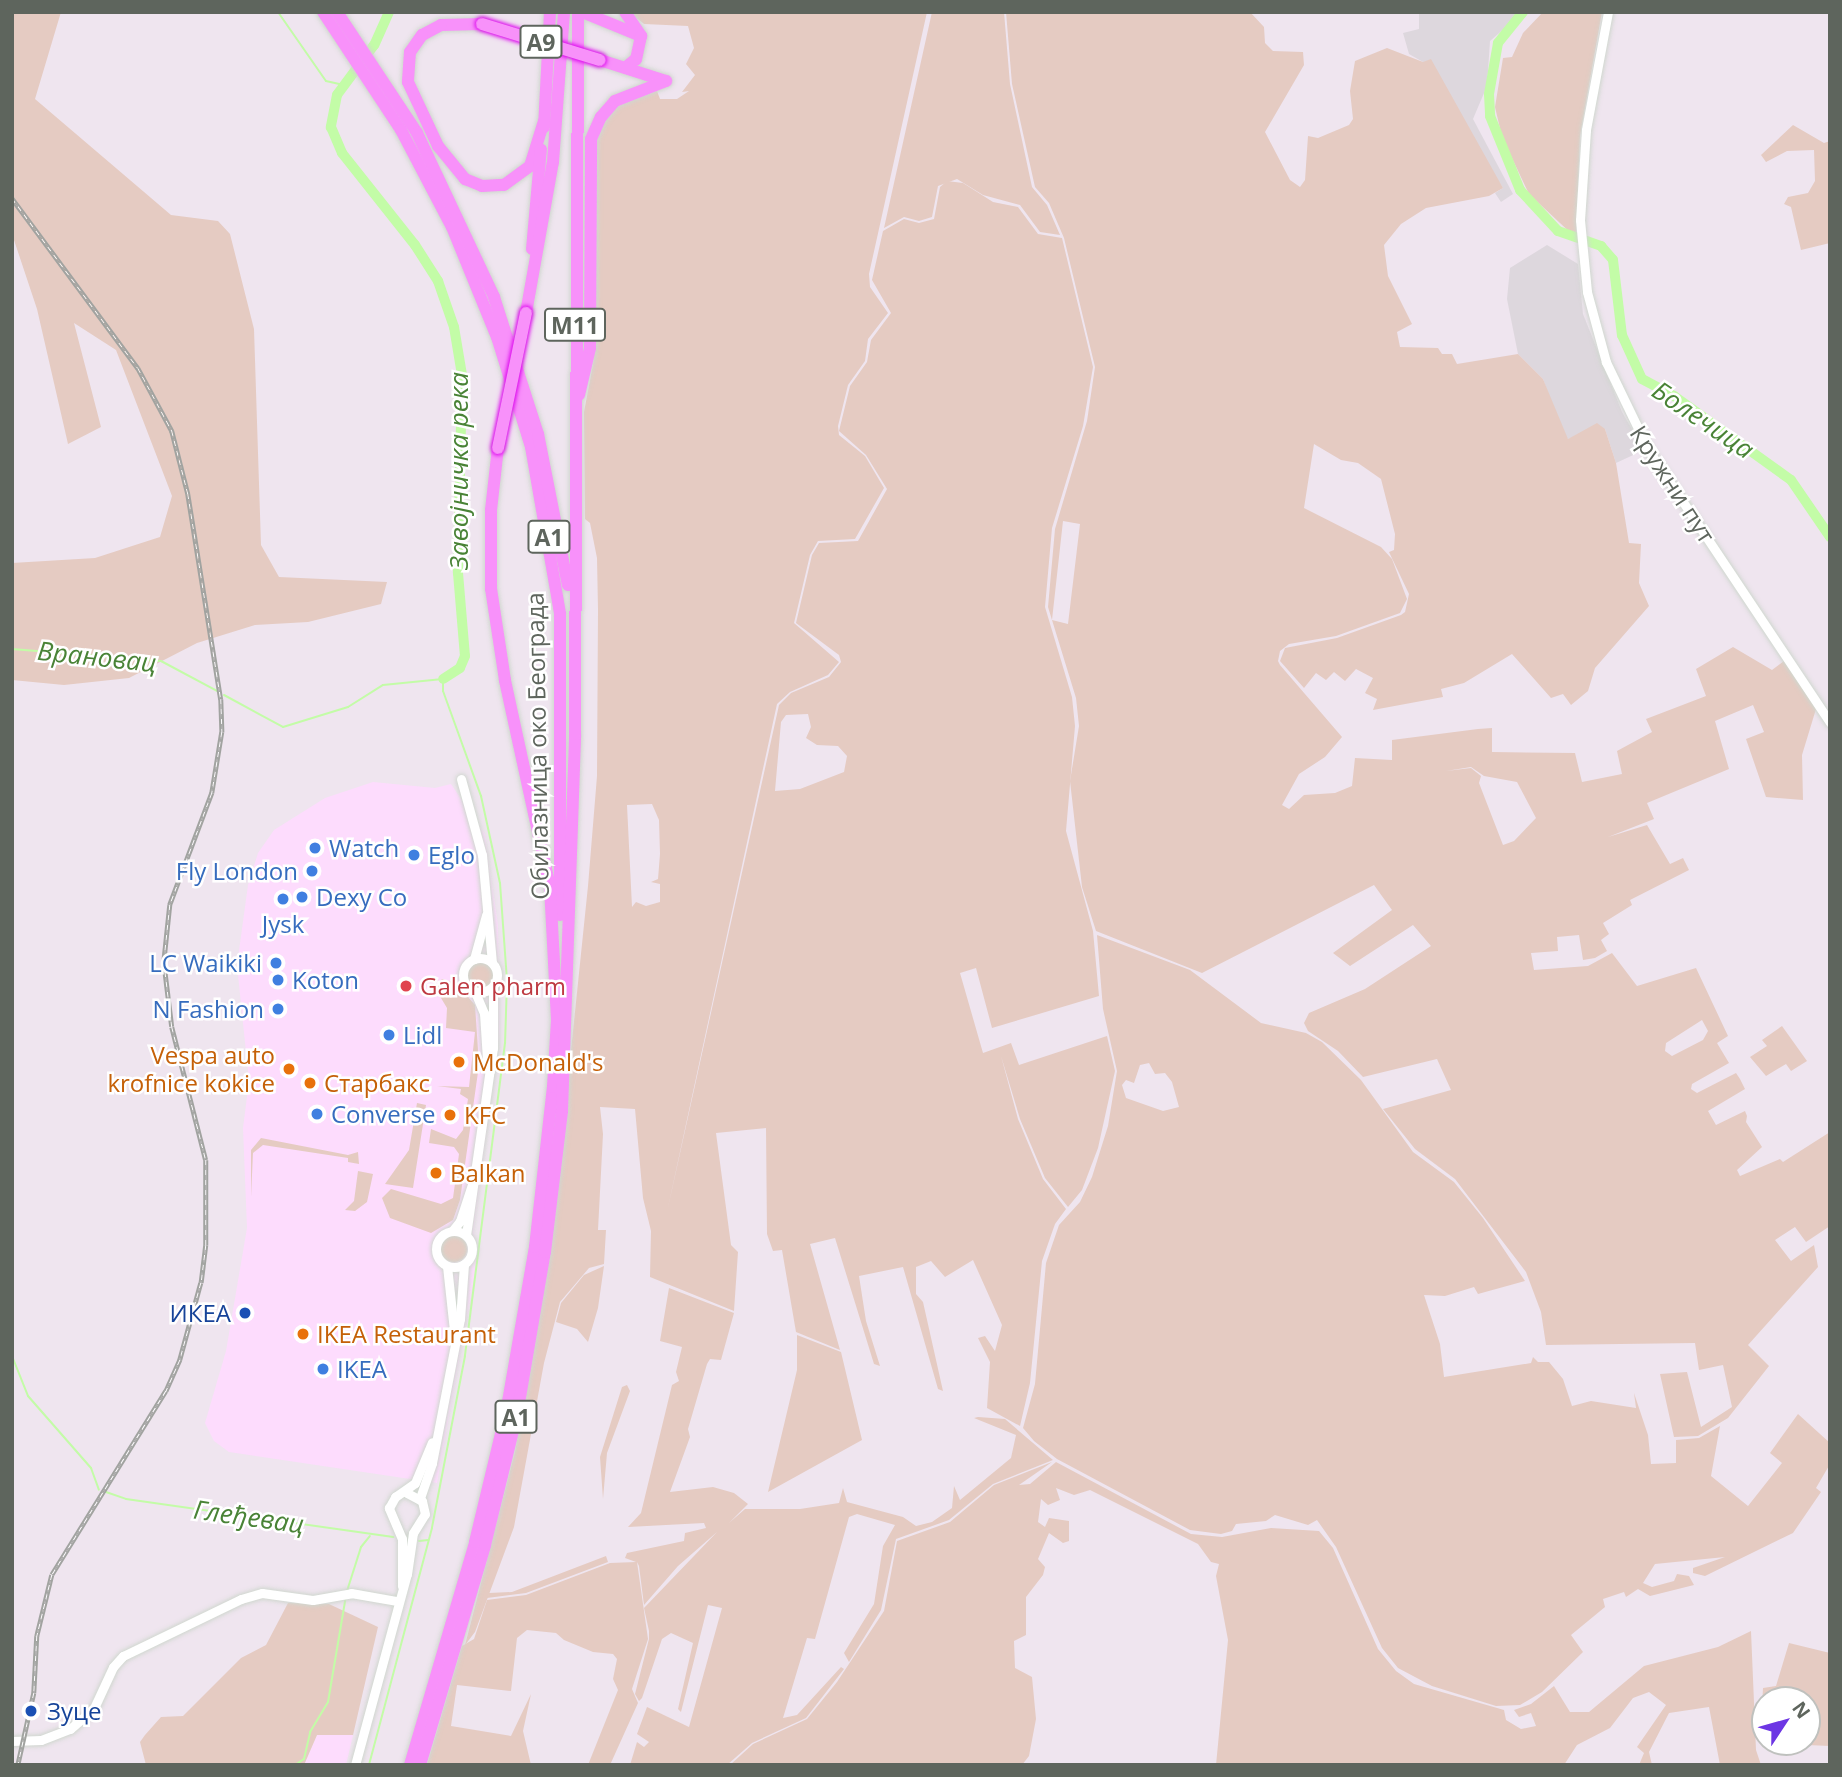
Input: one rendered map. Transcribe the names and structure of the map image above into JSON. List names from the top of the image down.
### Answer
{
  "streets": {
    "highway": [
      "A9",
      "M11",
      "A1",
      "Обилазница око Београда"
    ],
    "street": ["Кружни пут"]
  },
  "crossings": [
    ["A9", "M11"],
    ["A1", "Обилазница око Београда"]
  ],
  "water": [
    "Болечица",
    "Завојничка река",
    "Врановац",
    "Глеђевац"
  ],
  "places": [
    "Watch",
    "Eglo",
    "Fly London",
    "Dexy Co",
    "Jysk",
    "LC Waikiki",
    "Koton",
    "Galen pharm",
    "N Fashion",
    "Lidl",
    "McDonald's",
    "Vespa auto krofnice kokice",
    "Старбакс",
    "Converse",
    "KFC",
    "Balkan",
    "ИКЕА",
    "IKEA Restaurant",
    "IKEA",
    "Зуце"
  ],
  "north": "top right"
}
